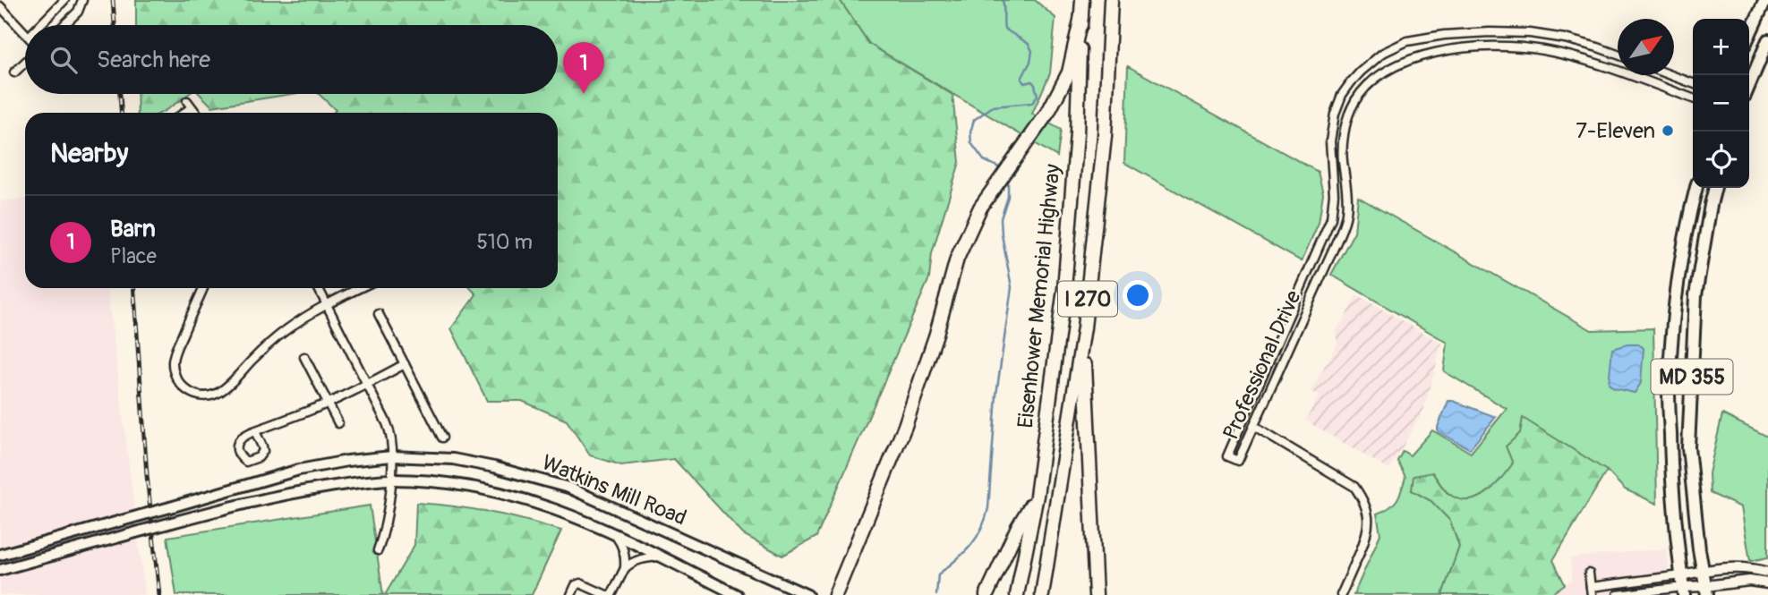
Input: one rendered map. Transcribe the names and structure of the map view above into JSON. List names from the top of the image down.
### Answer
{
  "streets": {
    "highway": ["Eisenhower Memorial Highway", "I 270"],
    "main road": ["MD 355", "Watkins Mill Road"],
    "street": ["Professional Drive"]
  },
  "places": ["7-Eleven"],
  "north": "top right",
  "page": {
    "map_buttons": ["+", "−"],
    "search": "Search here",
    "pins": "1",
    "heading": "Nearby",
    "list": [
      {
        "mark": "1",
        "name": "Barn",
        "note": "Place",
        "value": "510 m"
      }
    ]
  }
}
